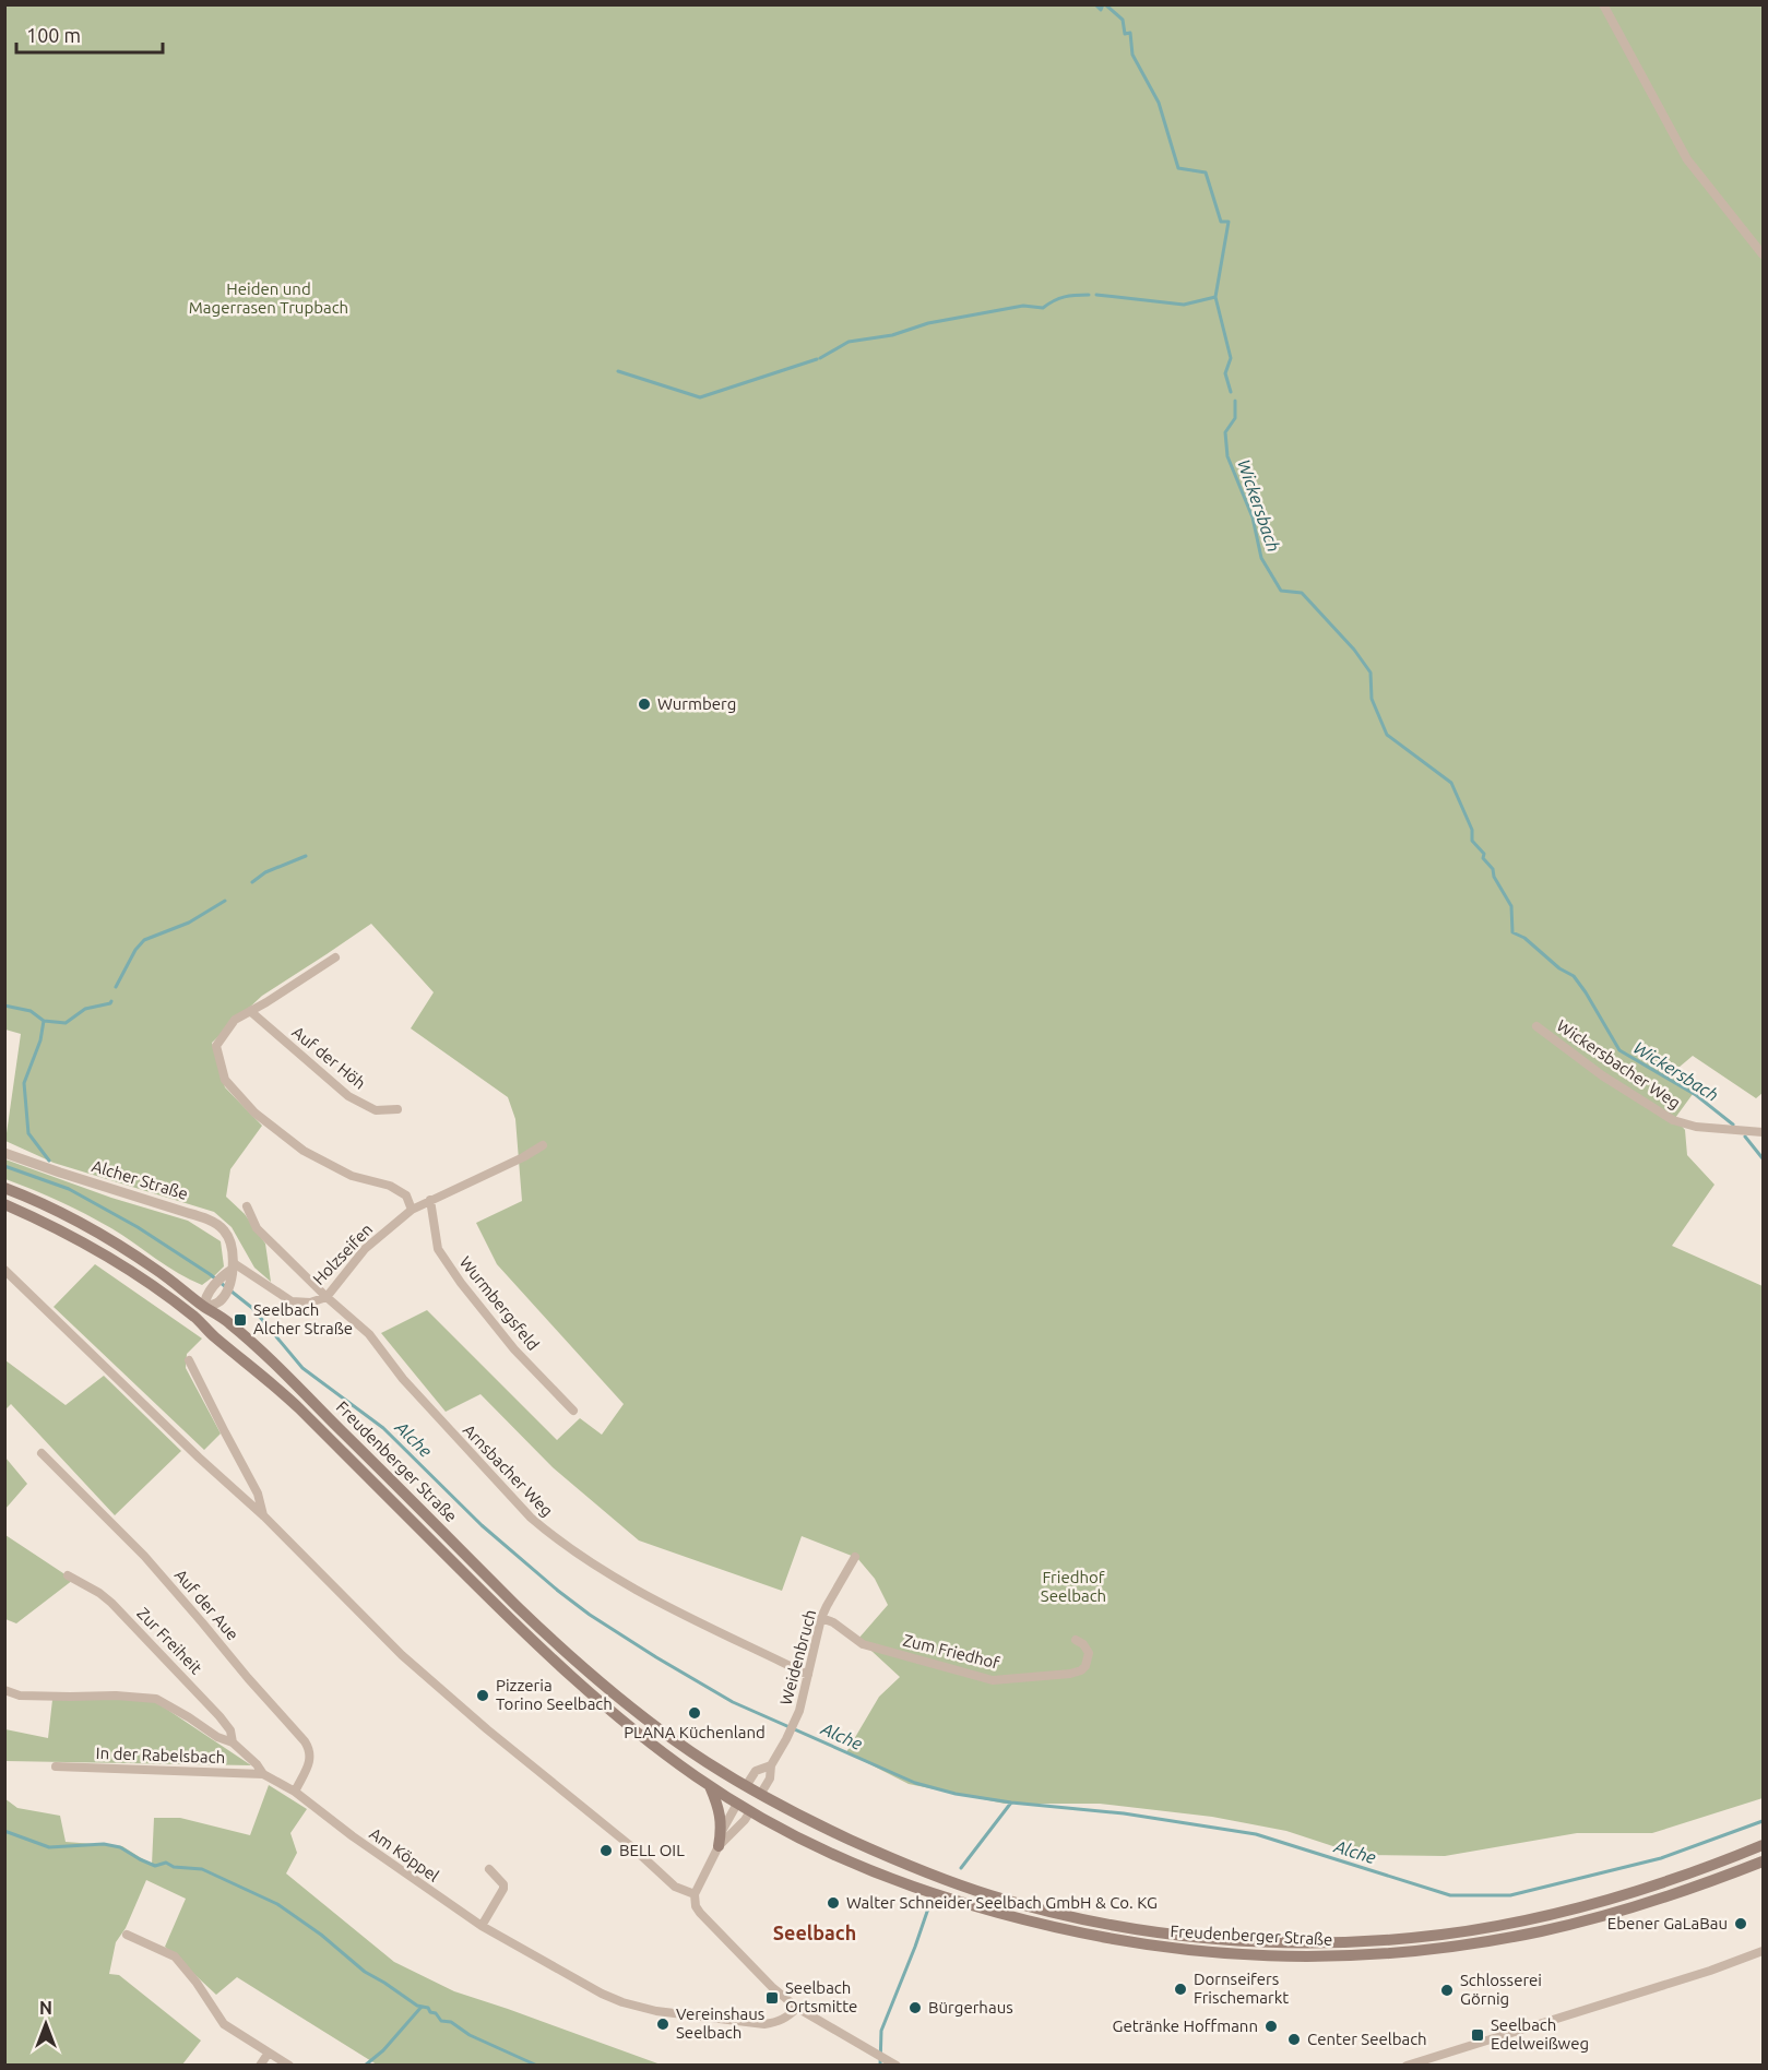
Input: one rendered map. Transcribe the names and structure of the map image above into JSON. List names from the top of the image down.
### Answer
{
  "streets": {
    "main road": ["Freudenberger Straße"],
    "street": [
      "Auf der Höh",
      "Wickersbacher Weg",
      "Alcher Straße",
      "Holzseifen",
      "Wurmbergsfeld",
      "Arnsbacher Weg",
      "Auf der Aue",
      "Zur Freiheit",
      "Zum Friedhof",
      "Weidenbruch",
      "In der Rabelsbach",
      "Am Köppel"
    ]
  },
  "crossings": [
    ["Alcher Straße", "Holzseifen"],
    ["Holzseifen", "Wurmbergsfeld"],
    ["Holzseifen", "Arnsbacher Weg"],
    ["Freudenberger Straße", "Weidenbruch"],
    ["Arnsbacher Weg", "Weidenbruch"],
    ["Auf der Aue", "Am Köppel"],
    ["Zur Freiheit", "Am Köppel"],
    ["Zum Friedhof", "Weidenbruch"],
    ["In der Rabelsbach", "Am Köppel"]
  ],
  "districts": ["Seelbach"],
  "water": ["Wickersbach", "Alche"],
  "parks": ["Heiden und Magerrasen Trupbach", "Friedhof Seelbach"],
  "places": {
    "other": [
      "Wurmberg",
      "Pizzeria Torino Seelbach",
      "PLANA Küchenland",
      "BELL OIL",
      "Walter Schneider Seelbach GmbH & Co. KG",
      "Ebener GaLaBau",
      "Dornseifers Frischemarkt",
      "Schlosserei Görnig",
      "Bürgerhaus",
      "Vereinshaus Seelbach",
      "Getränke Hoffmann",
      "Center Seelbach"
    ],
    "transit": ["Seelbach Alcher Straße", "Seelbach Ortsmitte", "Seelbach Edelweißweg"]
  },
  "scale_bar": "100 m",
  "north": "top"
}
